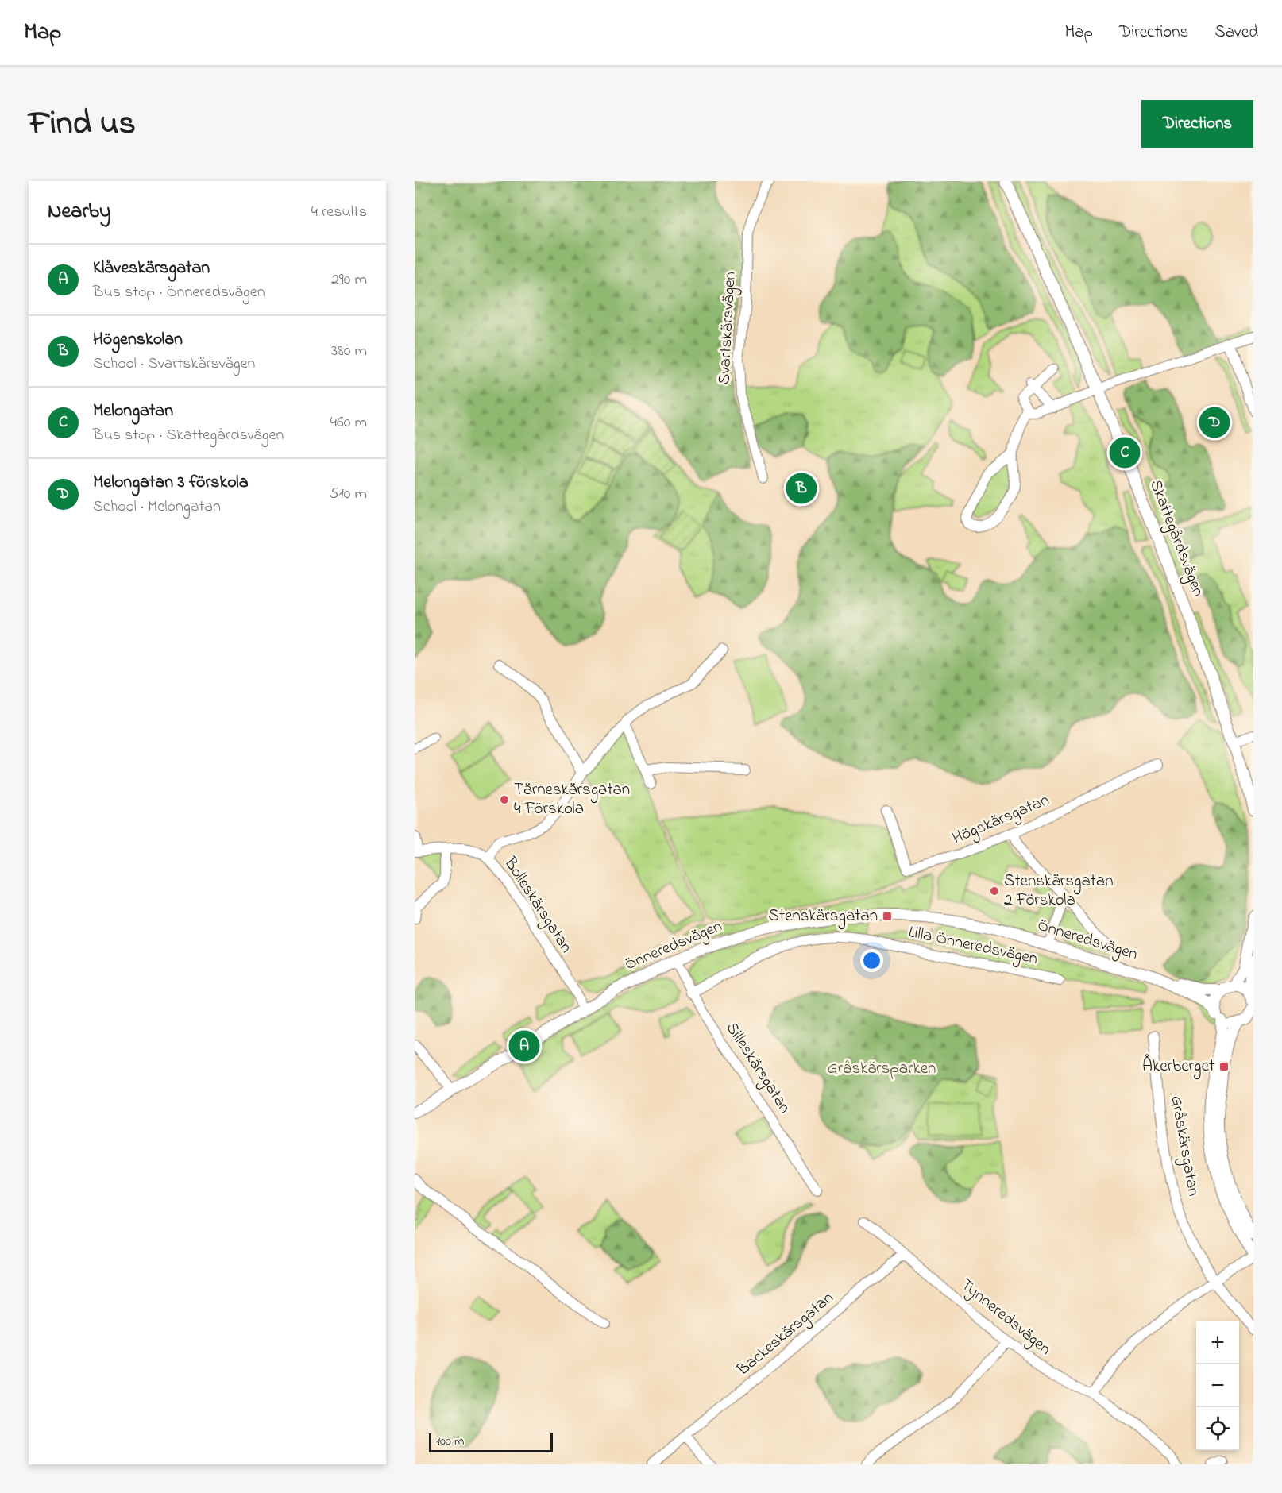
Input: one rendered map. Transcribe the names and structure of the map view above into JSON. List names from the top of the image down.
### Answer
{
  "streets": {
    "street": [
      "Svartskärsvägen",
      "Skattegårdsvägen",
      "Högskärsgatan",
      "Bolleskärsgatan",
      "Önneredsvägen",
      "Lilla Önneredsvägen",
      "Silleskärsgatan",
      "Gråskärsgatan",
      "Tynneredsvägen",
      "Backeskärsgatan"
    ]
  },
  "crossings": [
    ["Bolleskärsgatan", "Önneredsvägen"],
    ["Önneredsvägen", "Silleskärsgatan"],
    ["Lilla Önneredsvägen", "Silleskärsgatan"],
    ["Tynneredsvägen", "Backeskärsgatan"]
  ],
  "parks": ["Gråskärsparken"],
  "places": {
    "other": ["Tärneskärsgatan 4 Förskola", "Stenskärsgatan 2 Förskola"],
    "transit": ["Stenskärsgatan", "Åkerberget"]
  },
  "scale_bar": "100 m",
  "page": {
    "header": "Map",
    "nav": ["Map", "Directions", "Saved"],
    "title": "Find us",
    "buttons": "Directions",
    "heading": ["Nearby", "4 results"],
    "list": [
      {
        "mark": "A",
        "name": "Klåveskärsgatan",
        "note": "Bus stop · Önneredsvägen",
        "value": "290 m"
      },
      {
        "mark": "B",
        "name": "Högenskolan",
        "note": "School · Svartskärsvägen",
        "value": "380 m"
      },
      {
        "mark": "C",
        "name": "Melongatan",
        "note": "Bus stop · Skattegårdsvägen",
        "value": "460 m"
      },
      {
        "mark": "D",
        "name": "Melongatan 3 förskola",
        "note": "School · Melongatan",
        "value": "510 m"
      }
    ],
    "pins": [
      "D",
      "C",
      "B",
      "A"
    ],
    "map_buttons": ["+", "−"],
    "scale": "100 m"
  }
}
